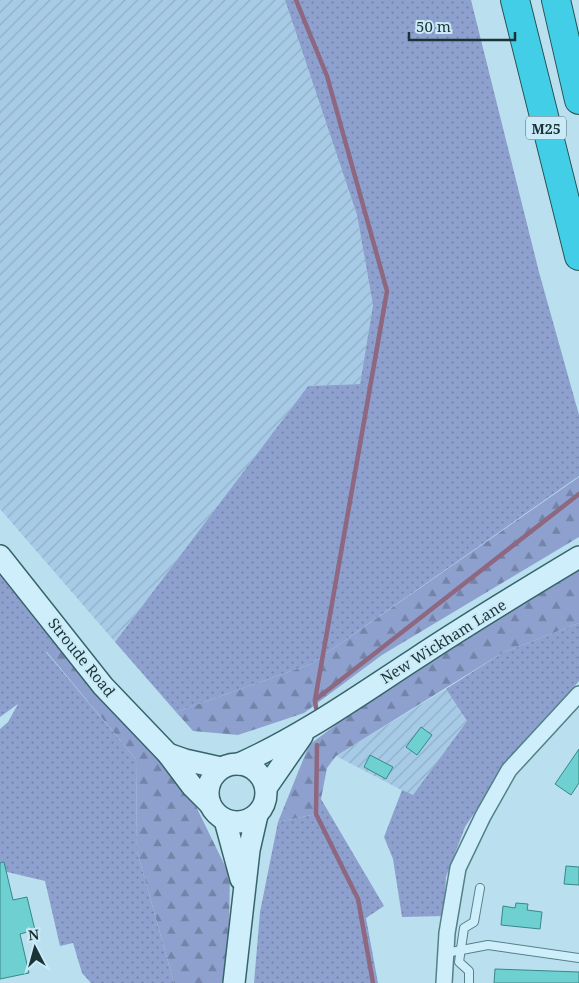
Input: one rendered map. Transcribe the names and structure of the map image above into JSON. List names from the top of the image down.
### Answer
{
  "streets": {
    "highway": ["M25"],
    "street": ["New Wickham Lane", "Stroude Road"]
  },
  "crossings": [
    ["New Wickham Lane", "Stroude Road"]
  ],
  "scale_bar": "50 m",
  "north": "top"
}
